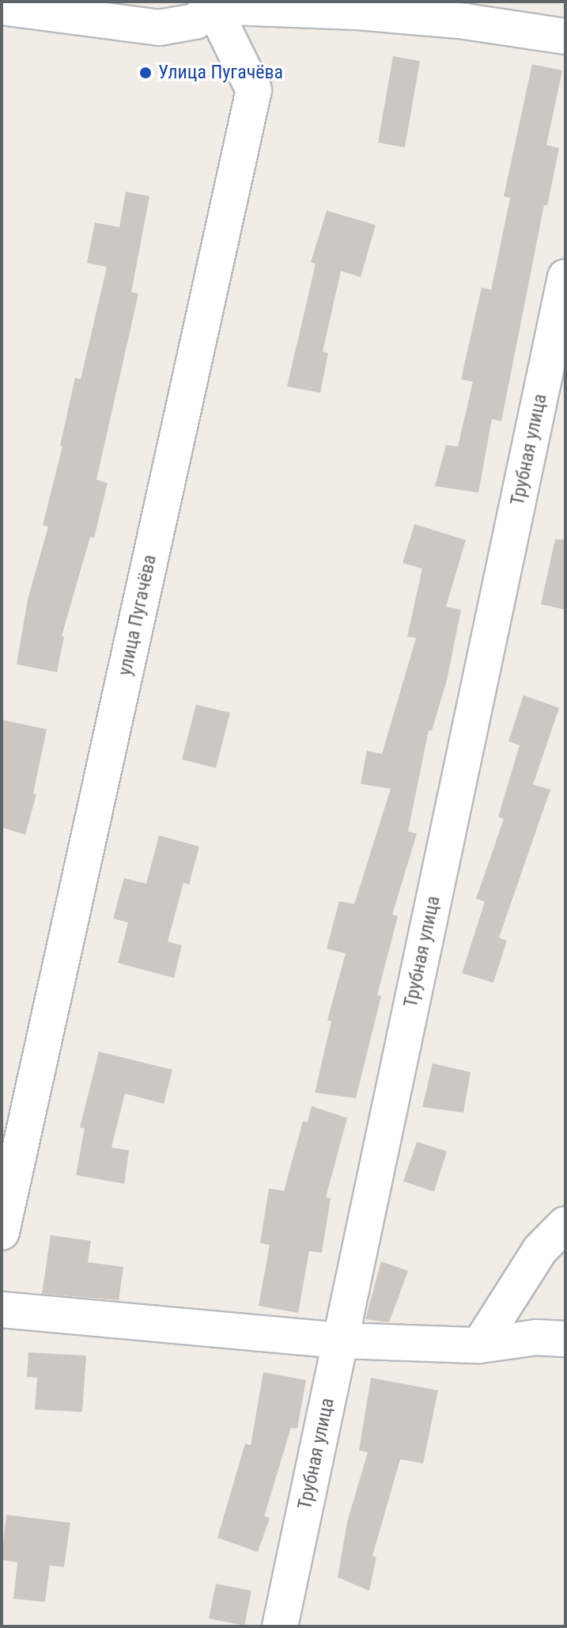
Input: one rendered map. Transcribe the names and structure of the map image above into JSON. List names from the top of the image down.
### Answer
{
  "streets": {
    "street": ["Трубная улица", "улица Пугачёва"]
  },
  "places": ["Улица Пугачёва"]
}
